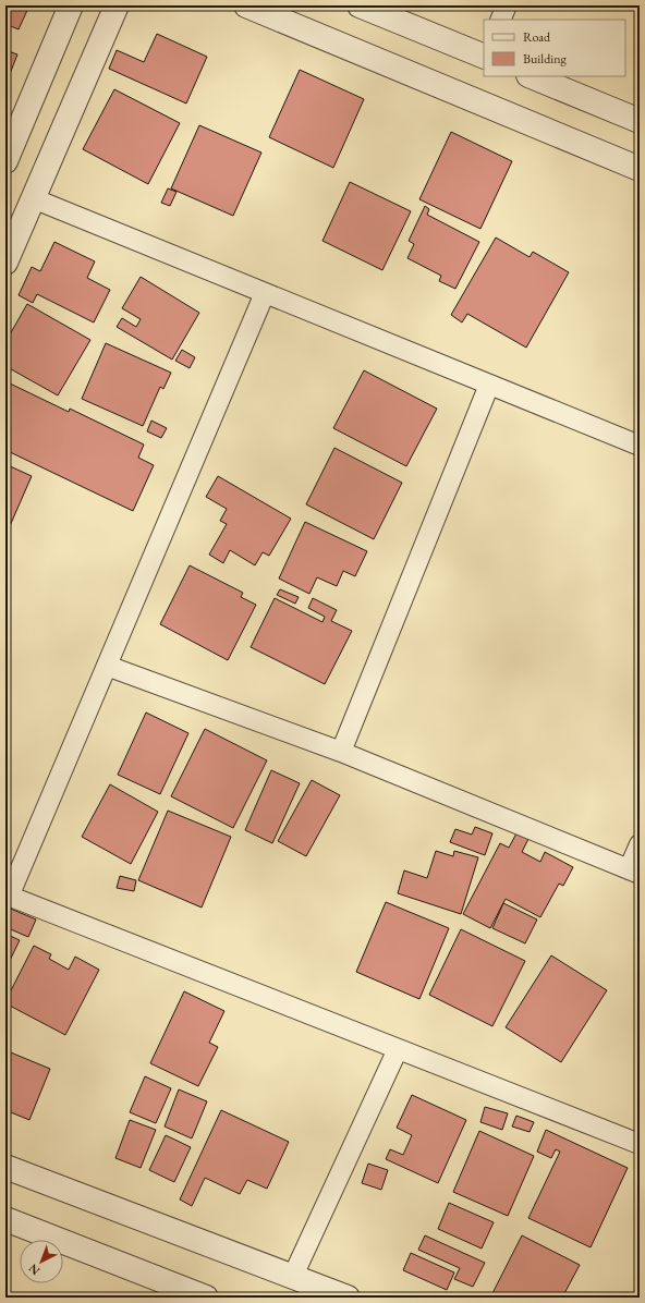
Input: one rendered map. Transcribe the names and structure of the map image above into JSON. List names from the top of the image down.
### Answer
{
  "legend": ["Road", "Building"],
  "north": "bottom left"
}
